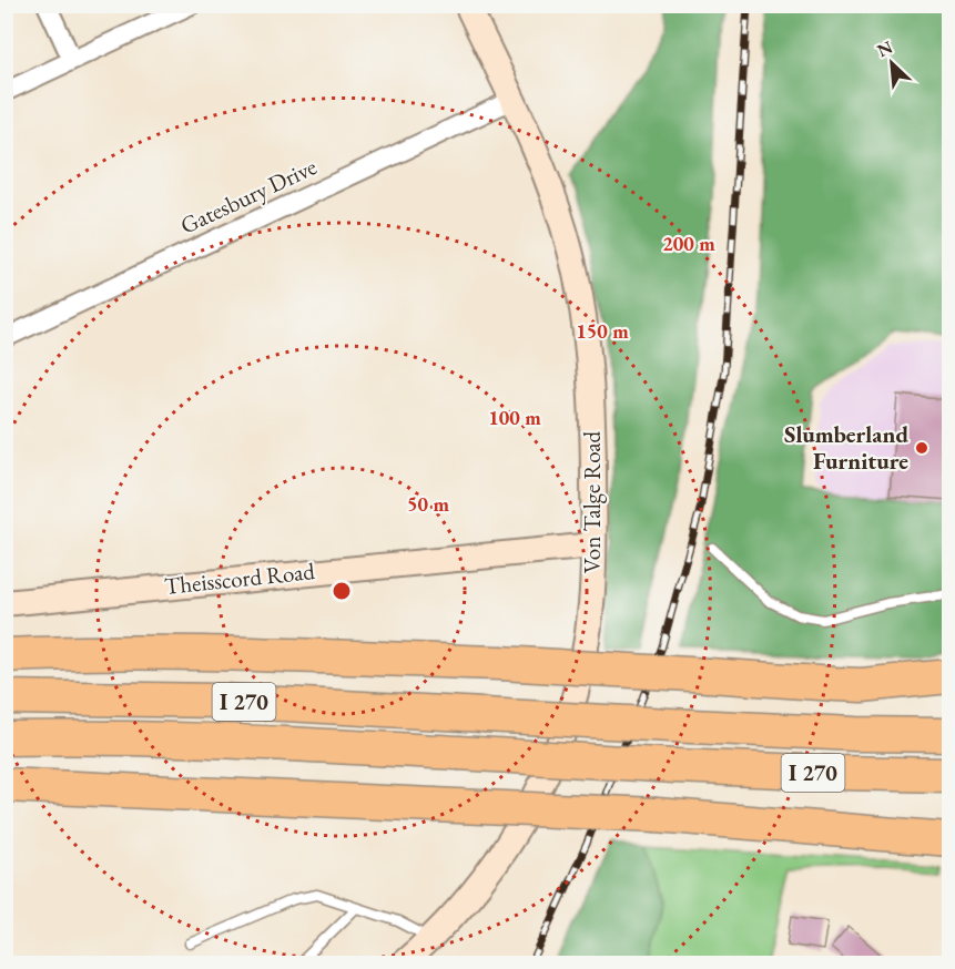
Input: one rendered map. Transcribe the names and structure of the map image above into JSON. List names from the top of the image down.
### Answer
{
  "streets": {
    "highway": ["I 270"],
    "street": ["Gatesbury Drive", "Von Talge Road", "Theisscord Road"]
  },
  "crossings": [
    ["Gatesbury Drive", "Von Talge Road"],
    ["Von Talge Road", "Theisscord Road"]
  ],
  "places": ["Slumberland Furniture"],
  "north": "top left",
  "rings": [
    "200 m",
    "150 m",
    "100 m",
    "50 m"
  ]
}
